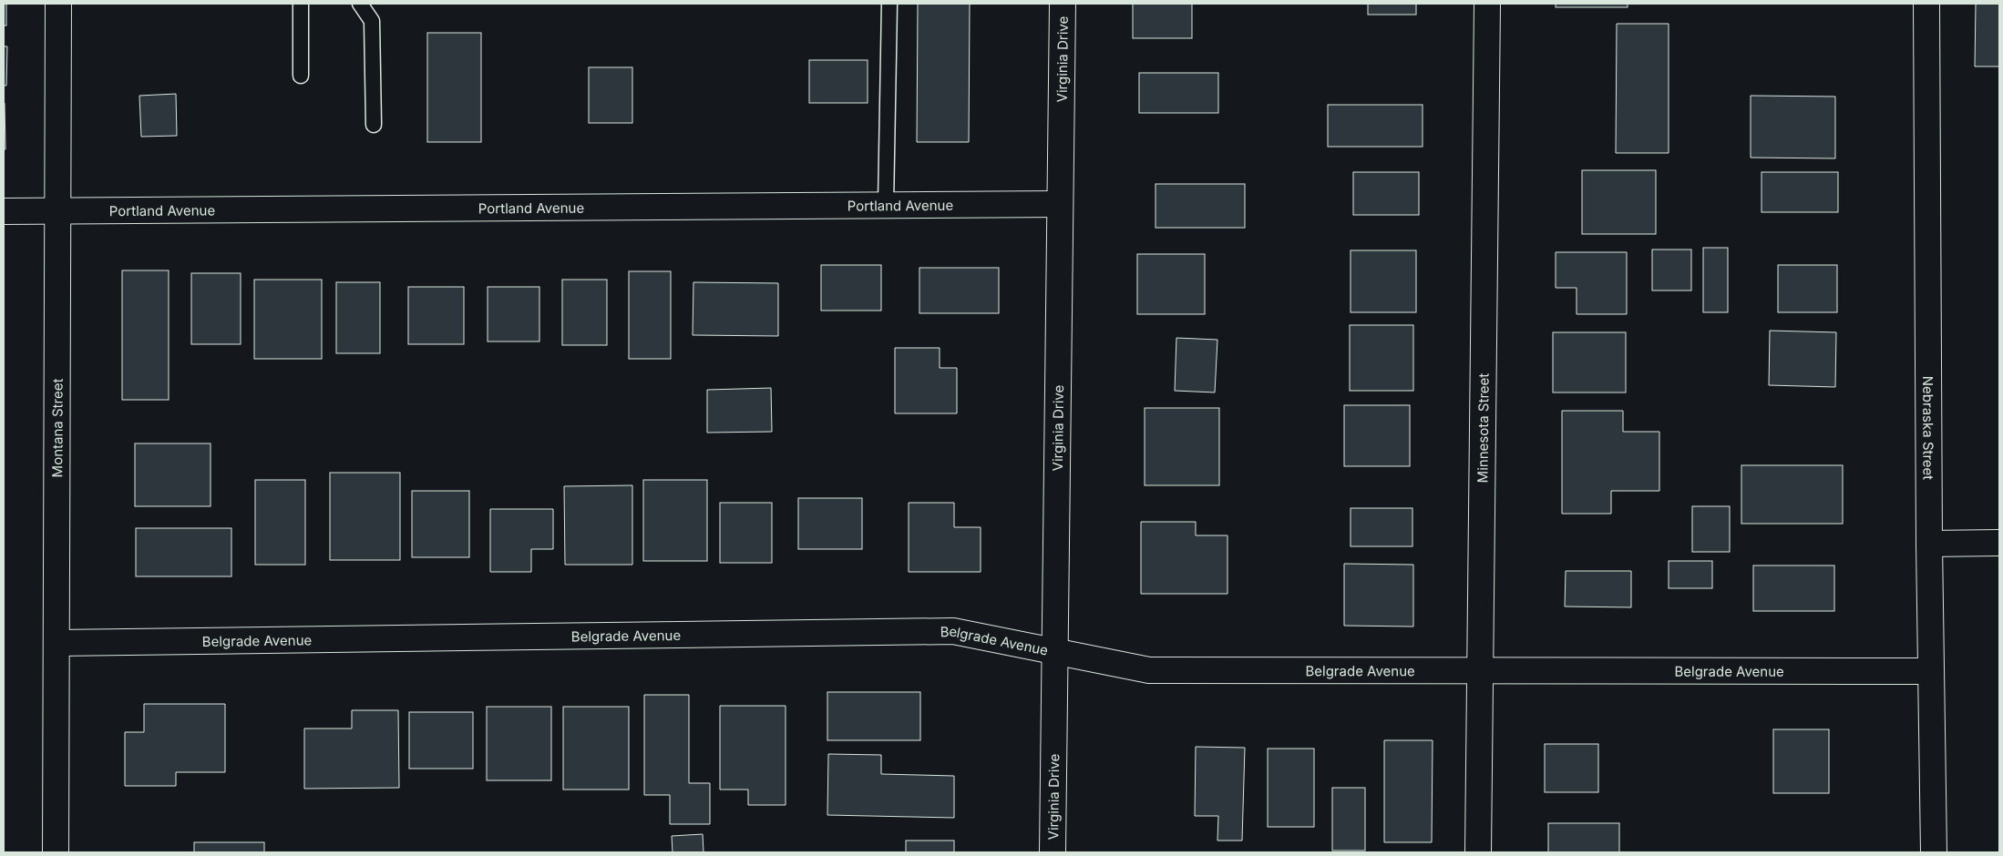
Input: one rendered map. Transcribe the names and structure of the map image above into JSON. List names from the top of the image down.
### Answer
{
  "streets": {
    "street": [
      "Virginia Drive",
      "Portland Avenue",
      "Montana Street",
      "Minnesota Street",
      "Nebraska Street",
      "Belgrade Avenue"
    ]
  },
  "crossings": [
    ["Virginia Drive", "Portland Avenue"],
    ["Virginia Drive", "Belgrade Avenue"],
    ["Portland Avenue", "Montana Street"],
    ["Montana Street", "Belgrade Avenue"],
    ["Minnesota Street", "Belgrade Avenue"],
    ["Nebraska Street", "Belgrade Avenue"]
  ]
}
